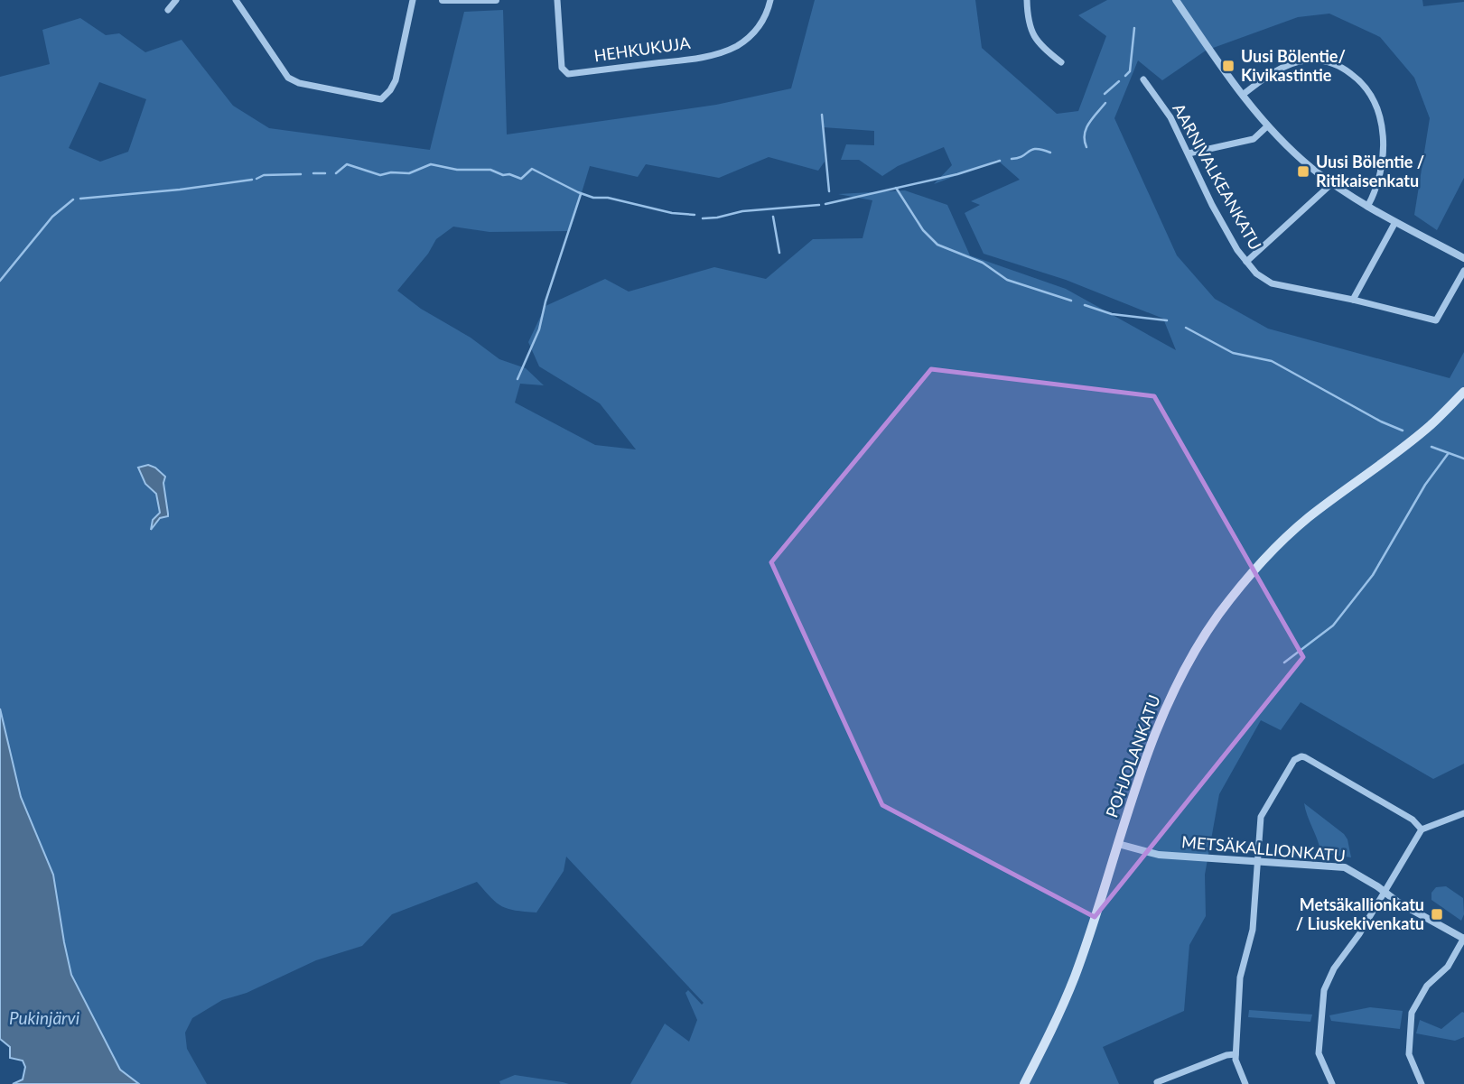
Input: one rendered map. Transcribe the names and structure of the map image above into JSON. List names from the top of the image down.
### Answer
{
  "streets": {
    "main road": ["POHJOLANKATU"],
    "street": ["HEHKUKUJA", "AARNIVALKEANKATU", "METSÄKALLIONKATU"]
  },
  "crossings": [
    ["POHJOLANKATU", "METSÄKALLIONKATU"]
  ],
  "water": ["Pukinjärvi"],
  "places": {
    "transit": ["Uusi Bölentie/ Kivikastintie", "Uusi Bölentie / Ritikaisenkatu", "Metsäkallionkatu / Liuskekivenkatu"]
  }
}
